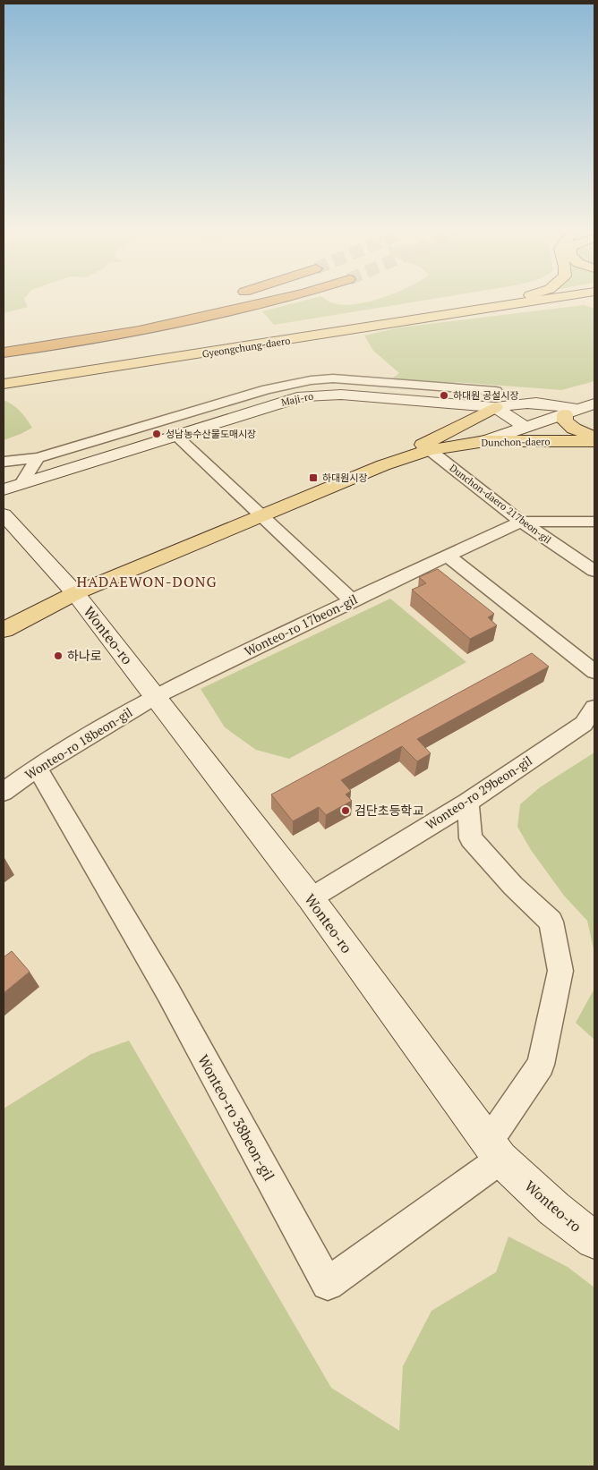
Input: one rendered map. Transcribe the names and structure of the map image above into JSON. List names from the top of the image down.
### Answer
{
  "streets": {
    "main road": ["Gyeongchung-daero", "Dunchon-daero"],
    "street": [
      "Maji-ro",
      "Dunchon-daero 217beon-gil",
      "Wonteo-ro 17beon-gil",
      "Wonteo-ro",
      "Wonteo-ro 18beon-gil",
      "Wonteo-ro 29beon-gil",
      "Wonteo-ro 38beon-gil"
    ]
  },
  "crossings": [
    ["Dunchon-daero", "Dunchon-daero 217beon-gil"],
    ["Dunchon-daero", "Wonteo-ro"],
    ["Dunchon-daero 217beon-gil", "Wonteo-ro 17beon-gil"],
    ["Wonteo-ro 17beon-gil", "Wonteo-ro"],
    ["Wonteo-ro 17beon-gil", "Wonteo-ro 18beon-gil"],
    ["Wonteo-ro", "Wonteo-ro 18beon-gil"],
    ["Wonteo-ro", "Wonteo-ro 29beon-gil"],
    ["Wonteo-ro", "Wonteo-ro 38beon-gil"],
    ["Wonteo-ro 18beon-gil", "Wonteo-ro 38beon-gil"]
  ],
  "districts": ["HADAEWON-DONG"],
  "places": {
    "other": [
      "하대원 공설시장",
      "성남농수산물도매시장",
      "하나로",
      "검단초등학교"
    ],
    "transit": ["하대원시장"]
  }
}
